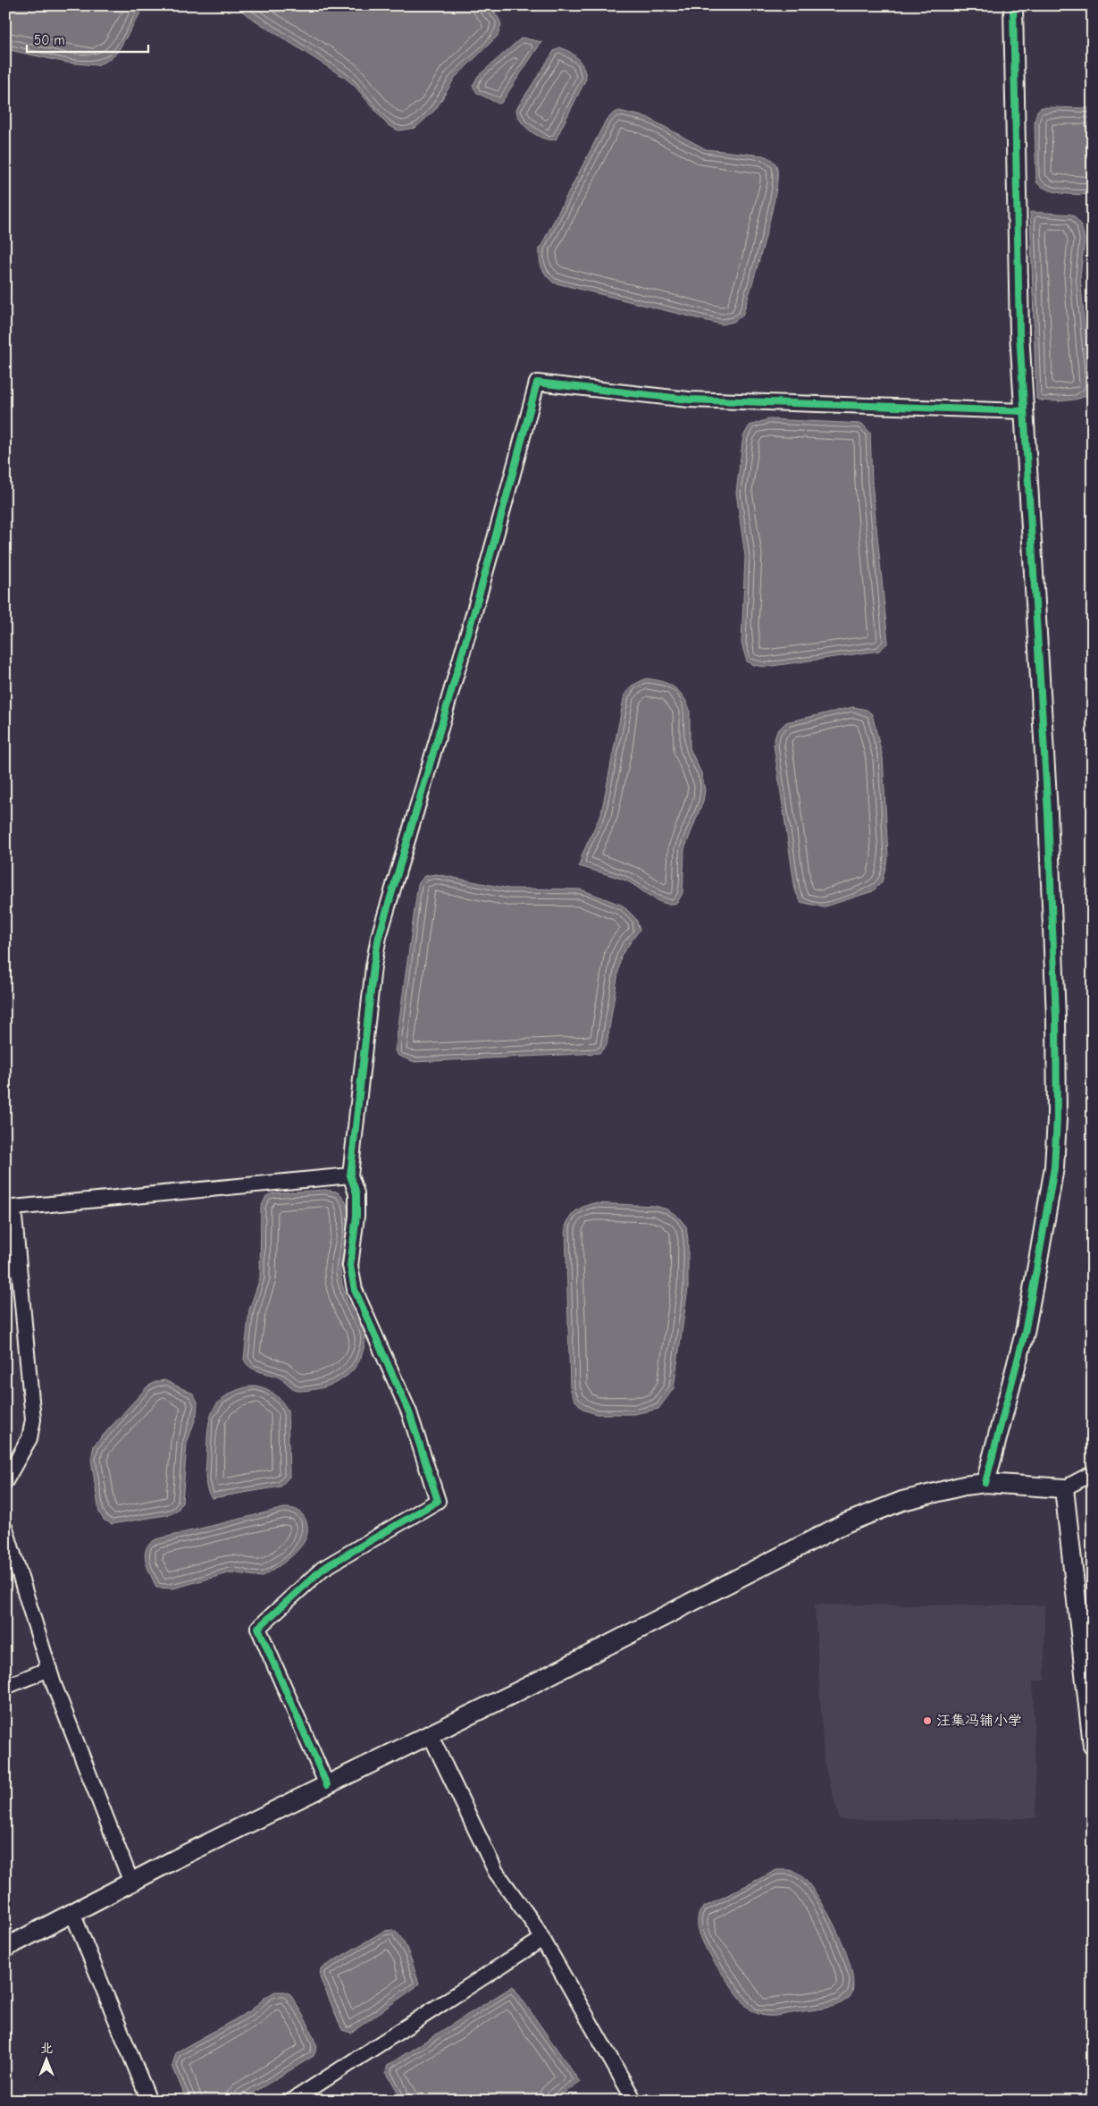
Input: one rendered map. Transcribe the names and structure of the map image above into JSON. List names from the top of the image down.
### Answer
{
  "places": ["汪集冯铺小学"],
  "scale_bar": "50 m",
  "north": "top"
}
